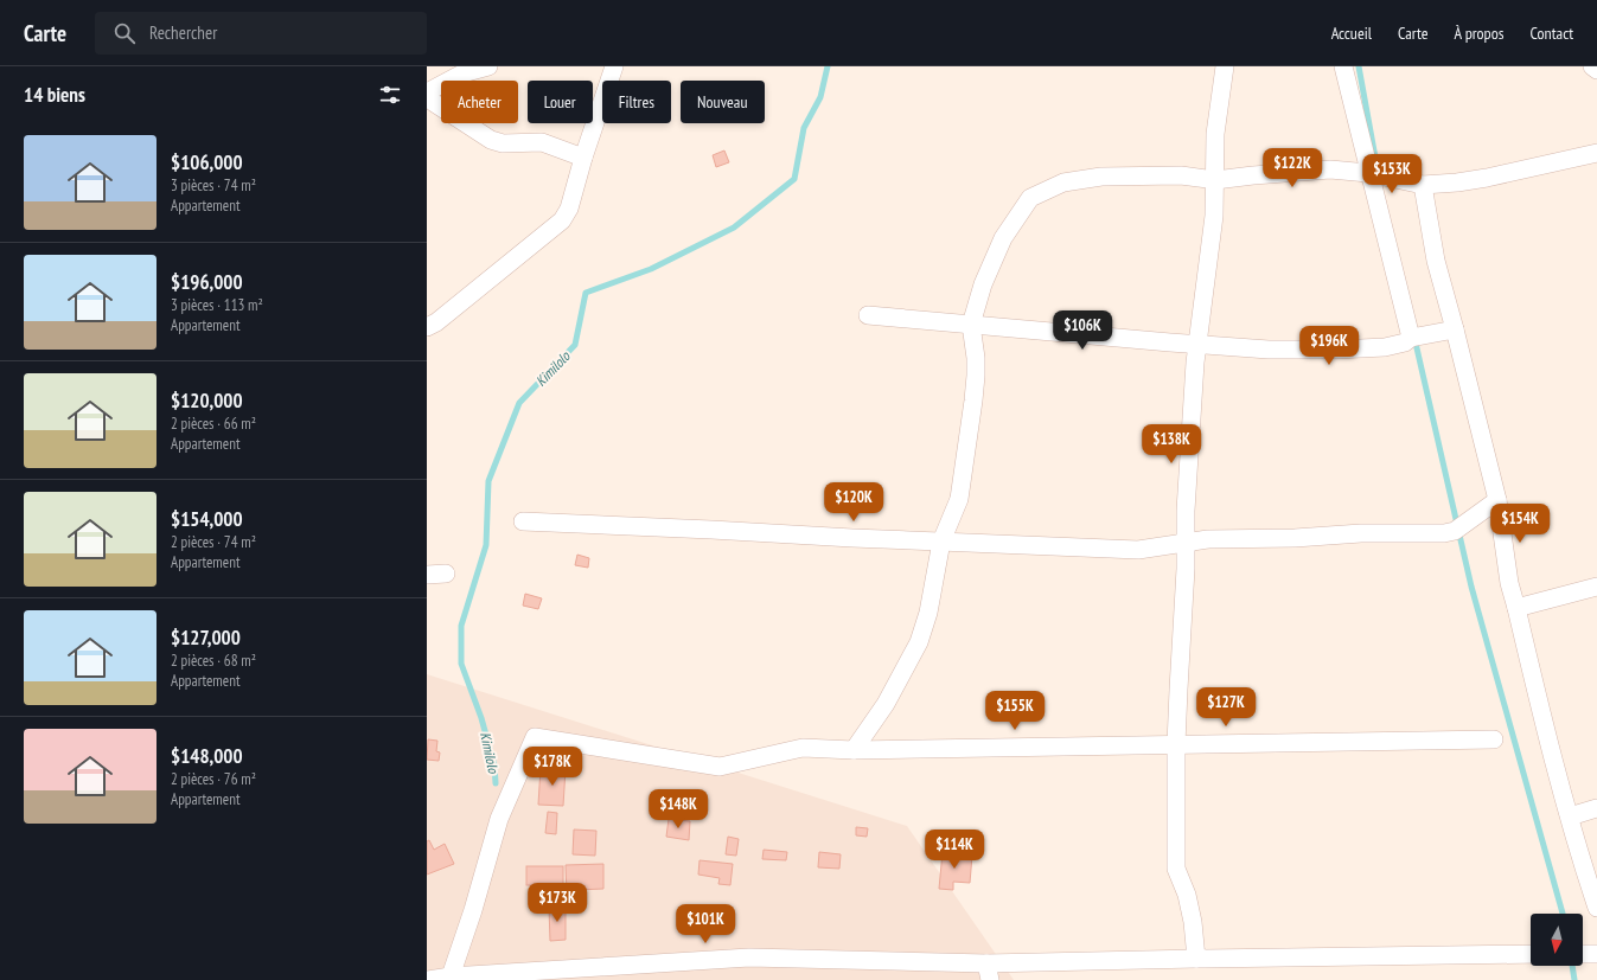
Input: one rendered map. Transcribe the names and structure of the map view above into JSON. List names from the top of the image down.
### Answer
{
  "water": ["Kimilolo"],
  "north": "bottom",
  "page": {
    "header": "Carte",
    "search": "Rechercher",
    "nav": [
      "Accueil",
      "Carte",
      "À propos",
      "Contact"
    ],
    "heading": "14 biens",
    "chip": [
      "Acheter",
      "Louer",
      "Filtres",
      "Nouveau"
    ],
    "list": [
      {
        "name": "$106,000",
        "note": "3 pièces · 74 m² · Appartement"
      },
      {
        "name": "$196,000",
        "note": "3 pièces · 113 m² · Appartement"
      },
      {
        "name": "$120,000",
        "note": "2 pièces · 66 m² · Appartement"
      },
      {
        "name": "$154,000",
        "note": "2 pièces · 74 m² · Appartement"
      },
      {
        "name": "$127,000",
        "note": "2 pièces · 68 m² · Appartement"
      },
      {
        "name": "$148,000",
        "note": "2 pièces · 76 m² · Appartement"
      }
    ],
    "price": [
      "$122K",
      "$153K",
      "$106K",
      "$196K",
      "$138K",
      "$120K",
      "$154K",
      "$127K",
      "$155K",
      "$178K",
      "$148K",
      "$114K",
      "$173K",
      "$101K"
    ]
  }
}
